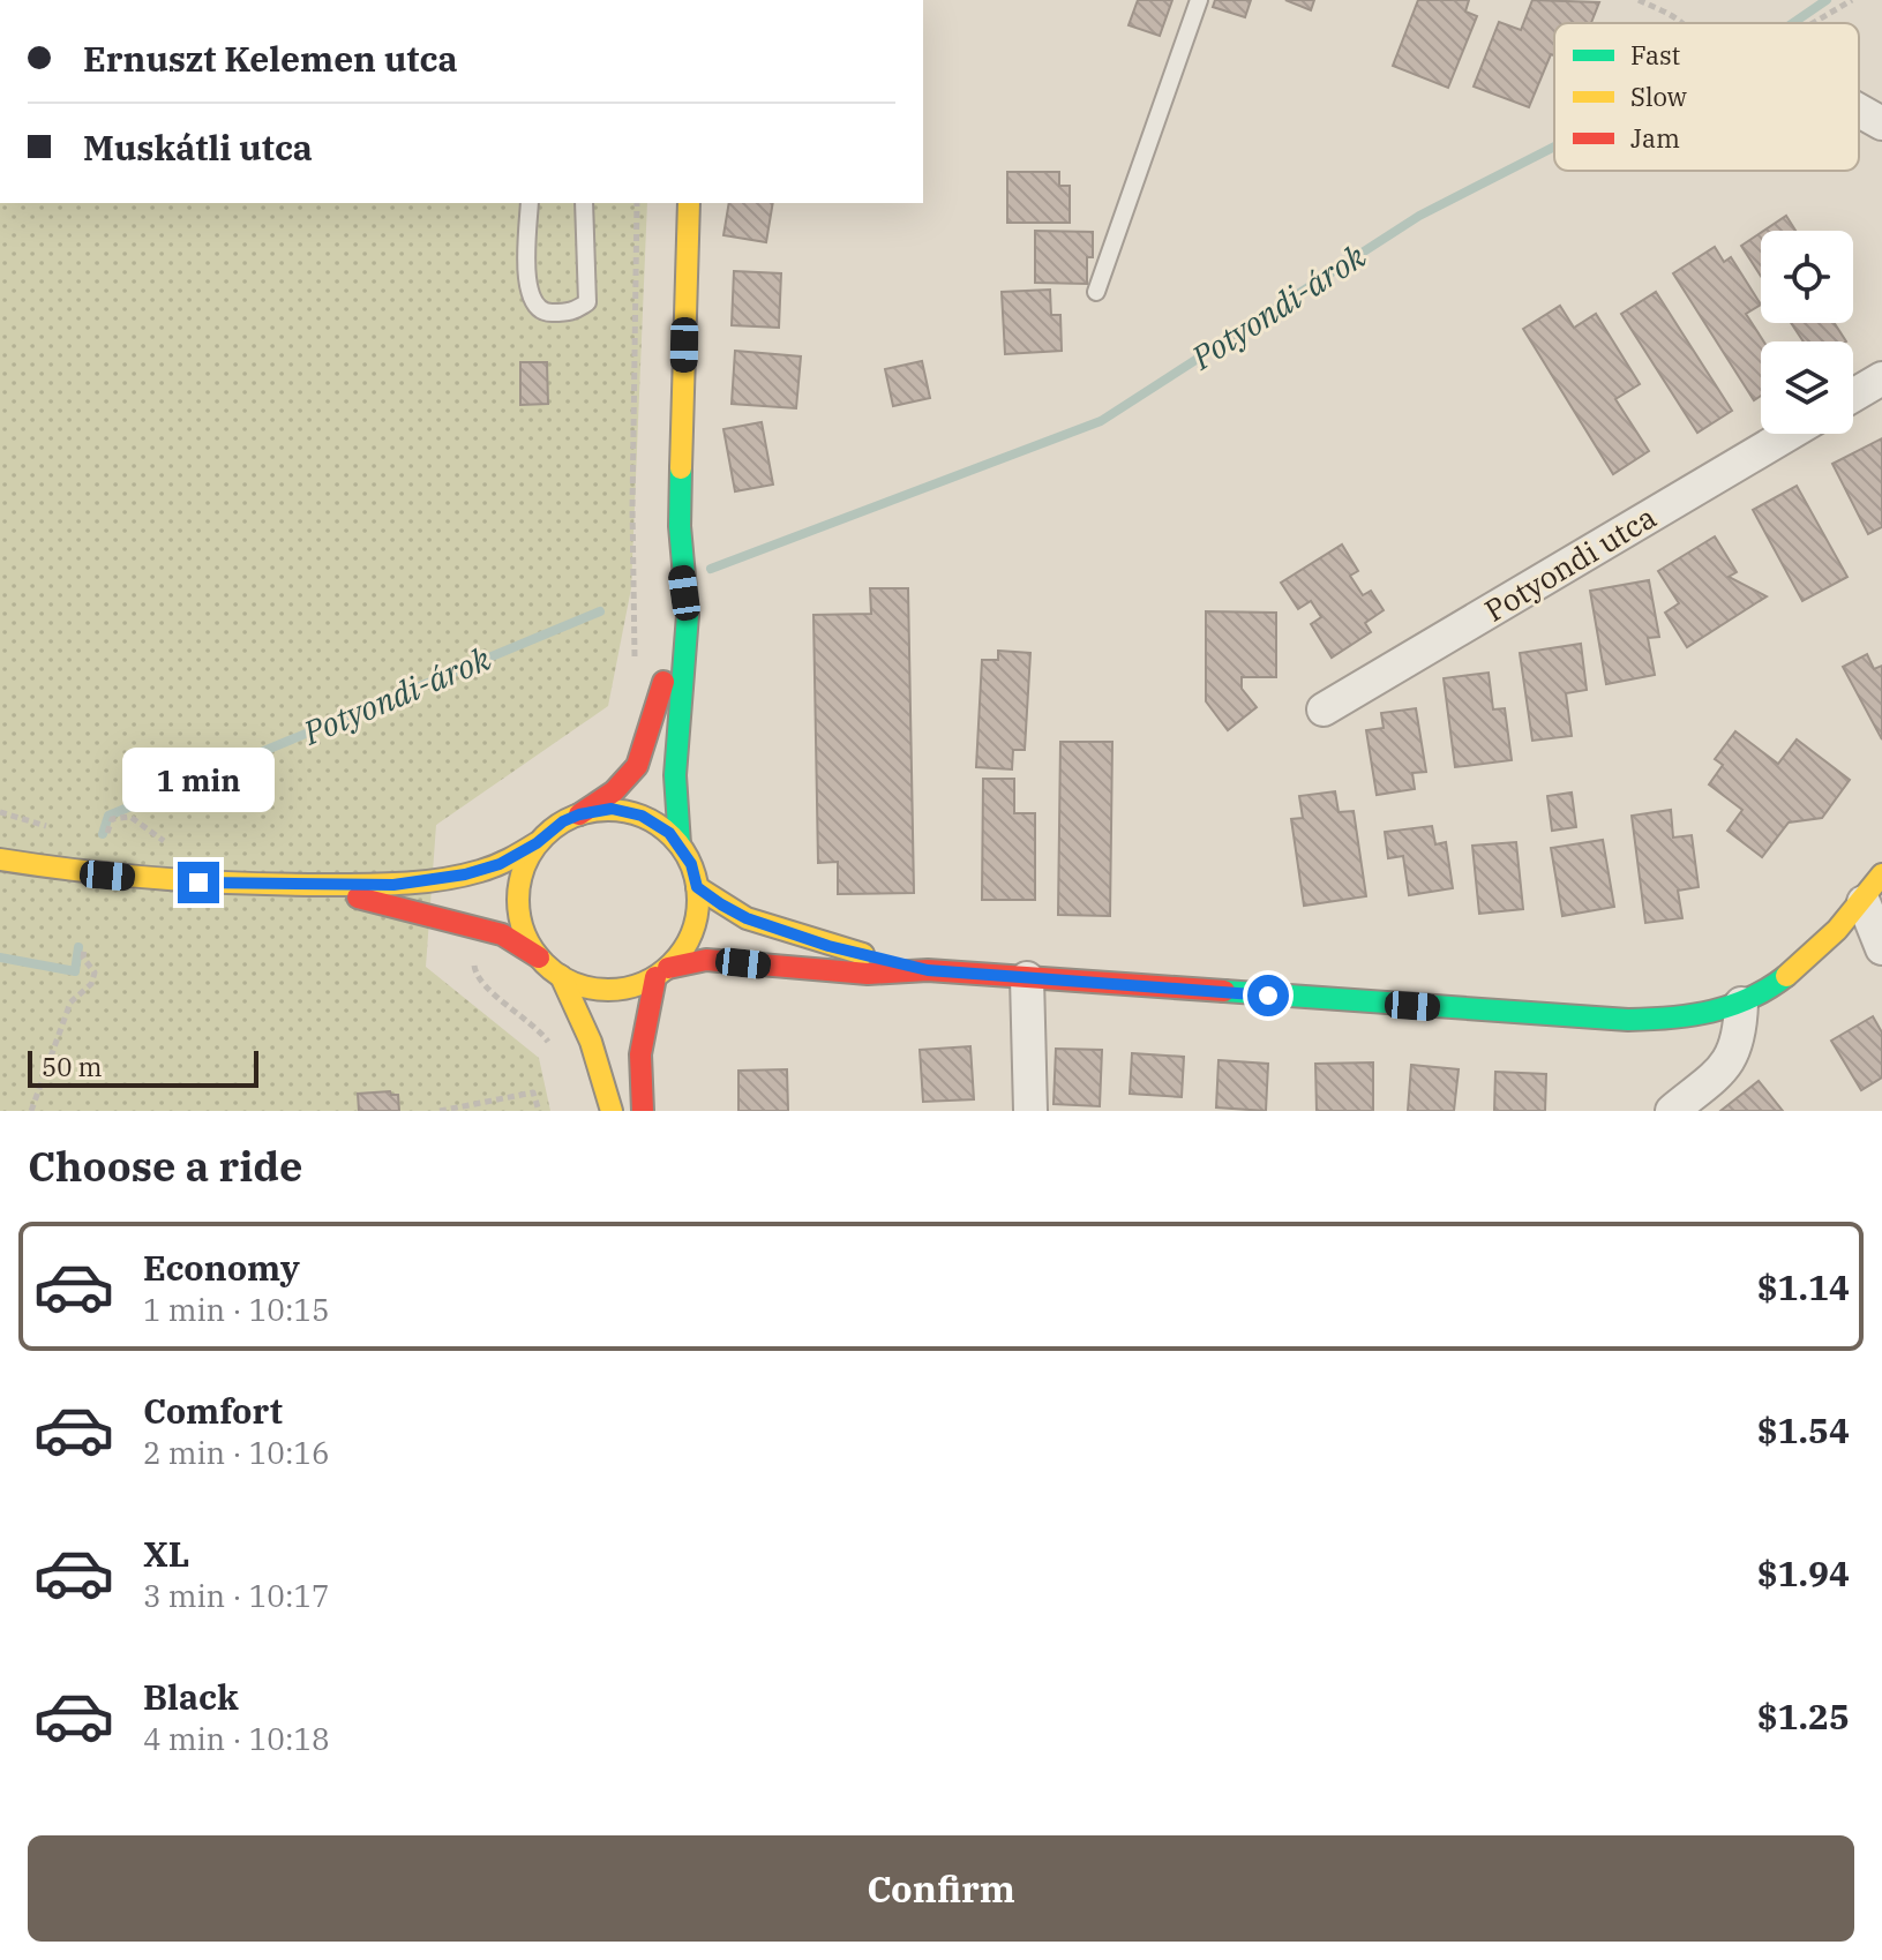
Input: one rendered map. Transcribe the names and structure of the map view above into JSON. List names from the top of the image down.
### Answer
{
  "streets": {
    "street": ["Potyondi utca"]
  },
  "water": ["Potyondi-árok"],
  "legend": ["Fast", "Slow", "Jam"],
  "scale_bar": "50 m",
  "page": {
    "banner": ["Ernuszt Kelemen utca", "Muskátli utca"],
    "bubble": "1 min",
    "scale": "50 m",
    "heading": "Choose a ride",
    "list": [
      {
        "name": "Economy",
        "note": "1 min · 10:15",
        "value": "$1.14"
      },
      {
        "name": "Comfort",
        "note": "2 min · 10:16",
        "value": "$1.54"
      },
      {
        "name": "XL",
        "note": "3 min · 10:17",
        "value": "$1.94"
      },
      {
        "name": "Black",
        "note": "4 min · 10:18",
        "value": "$1.25"
      }
    ],
    "buttons": "Confirm"
  }
}
